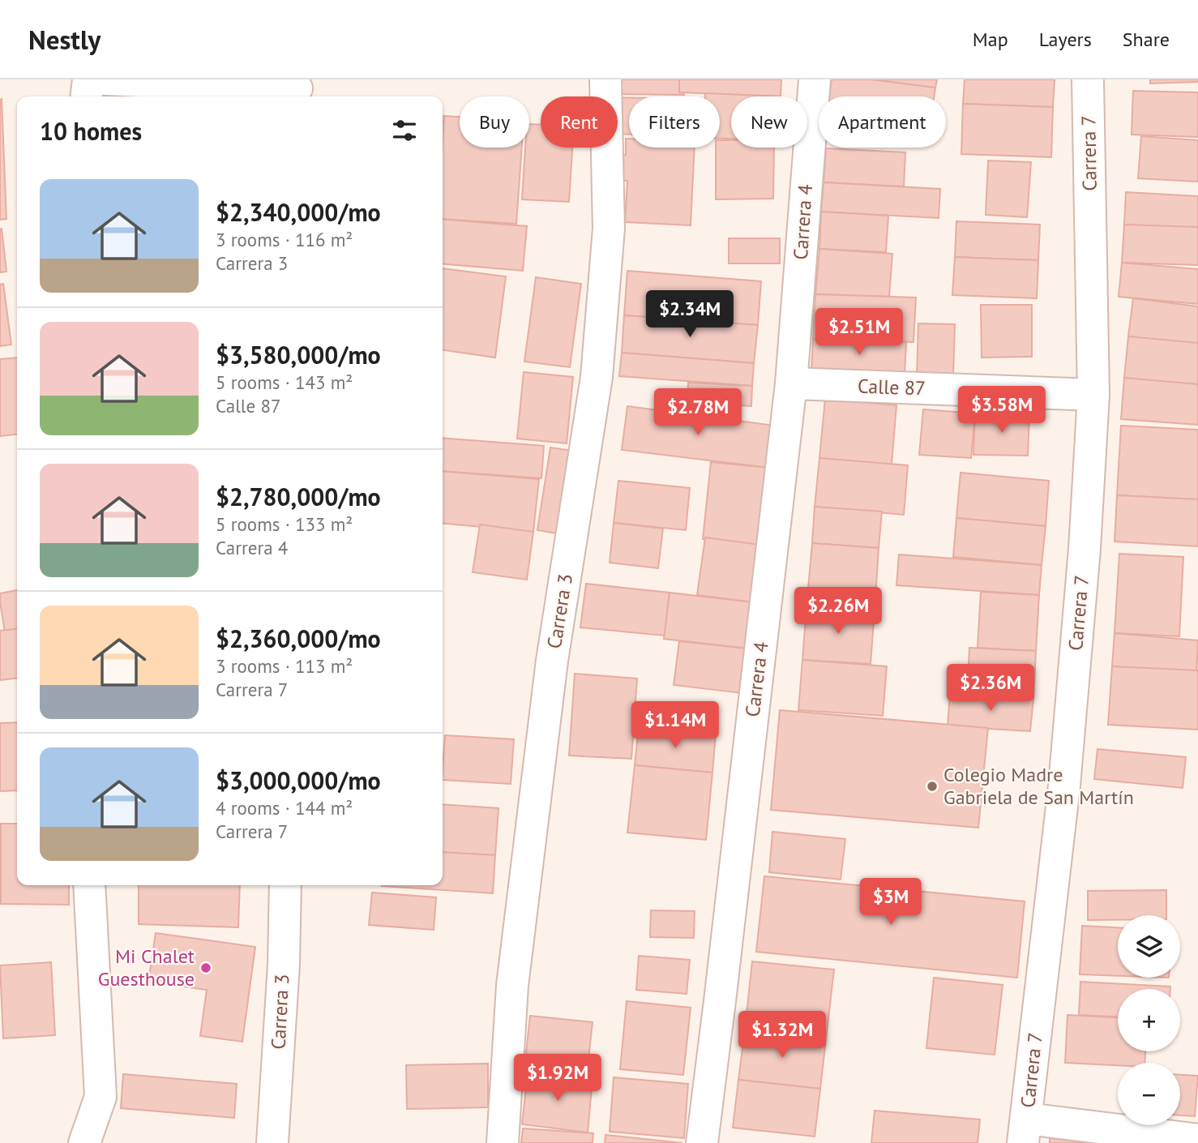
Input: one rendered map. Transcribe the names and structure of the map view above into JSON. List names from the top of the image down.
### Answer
{
  "streets": {
    "street": [
      "Carrera 7",
      "Carrera 4",
      "Calle 87",
      "Carrera 3"
    ]
  },
  "crossings": [
    ["Carrera 7", "Calle 87"],
    ["Carrera 4", "Calle 87"]
  ],
  "places": ["Colegio Madre Gabriela de San Martín", "Mi Chalet Guesthouse"],
  "page": {
    "header": "Nestly",
    "nav": ["Map", "Layers", "Share"],
    "chip": [
      "Buy",
      "Rent",
      "Filters",
      "New",
      "Apartment"
    ],
    "heading": "10 homes",
    "list": [
      {
        "name": "$2,340,000/mo",
        "note": "3 rooms · 116 m² · Carrera 3"
      },
      {
        "name": "$3,580,000/mo",
        "note": "5 rooms · 143 m² · Calle 87"
      },
      {
        "name": "$2,780,000/mo",
        "note": "5 rooms · 133 m² · Carrera 4"
      },
      {
        "name": "$2,360,000/mo",
        "note": "3 rooms · 113 m² · Carrera 7"
      },
      {
        "name": "$3,000,000/mo",
        "note": "4 rooms · 144 m² · Carrera 7"
      }
    ],
    "price": [
      "$2.34M",
      "$2.51M",
      "$3.58M",
      "$2.78M",
      "$2.26M",
      "$2.36M",
      "$1.14M",
      "$3M",
      "$1.32M",
      "$1.92M"
    ],
    "map_buttons": ["+", "−"]
  }
}
